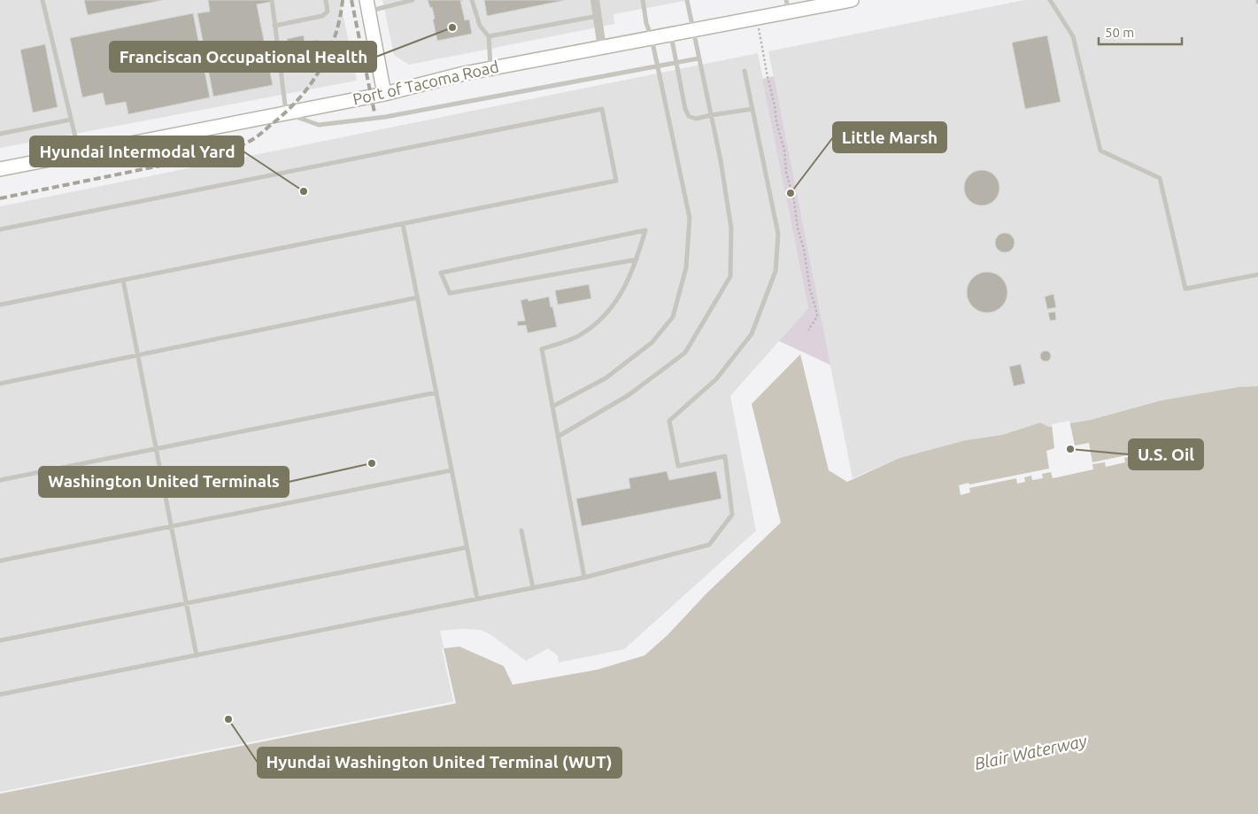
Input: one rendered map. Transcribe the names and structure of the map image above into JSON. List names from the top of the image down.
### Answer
{
  "streets": {
    "main road": ["Port of Tacoma Road"]
  },
  "water": ["Blair Waterway"],
  "places": [
    "Franciscan Occupational Health",
    "Hyundai Intermodal Yard",
    "Little Marsh",
    "U.S. Oil",
    "Washington United Terminals",
    "Hyundai Washington United Terminal (WUT)"
  ],
  "scale_bar": "50 m"
}
